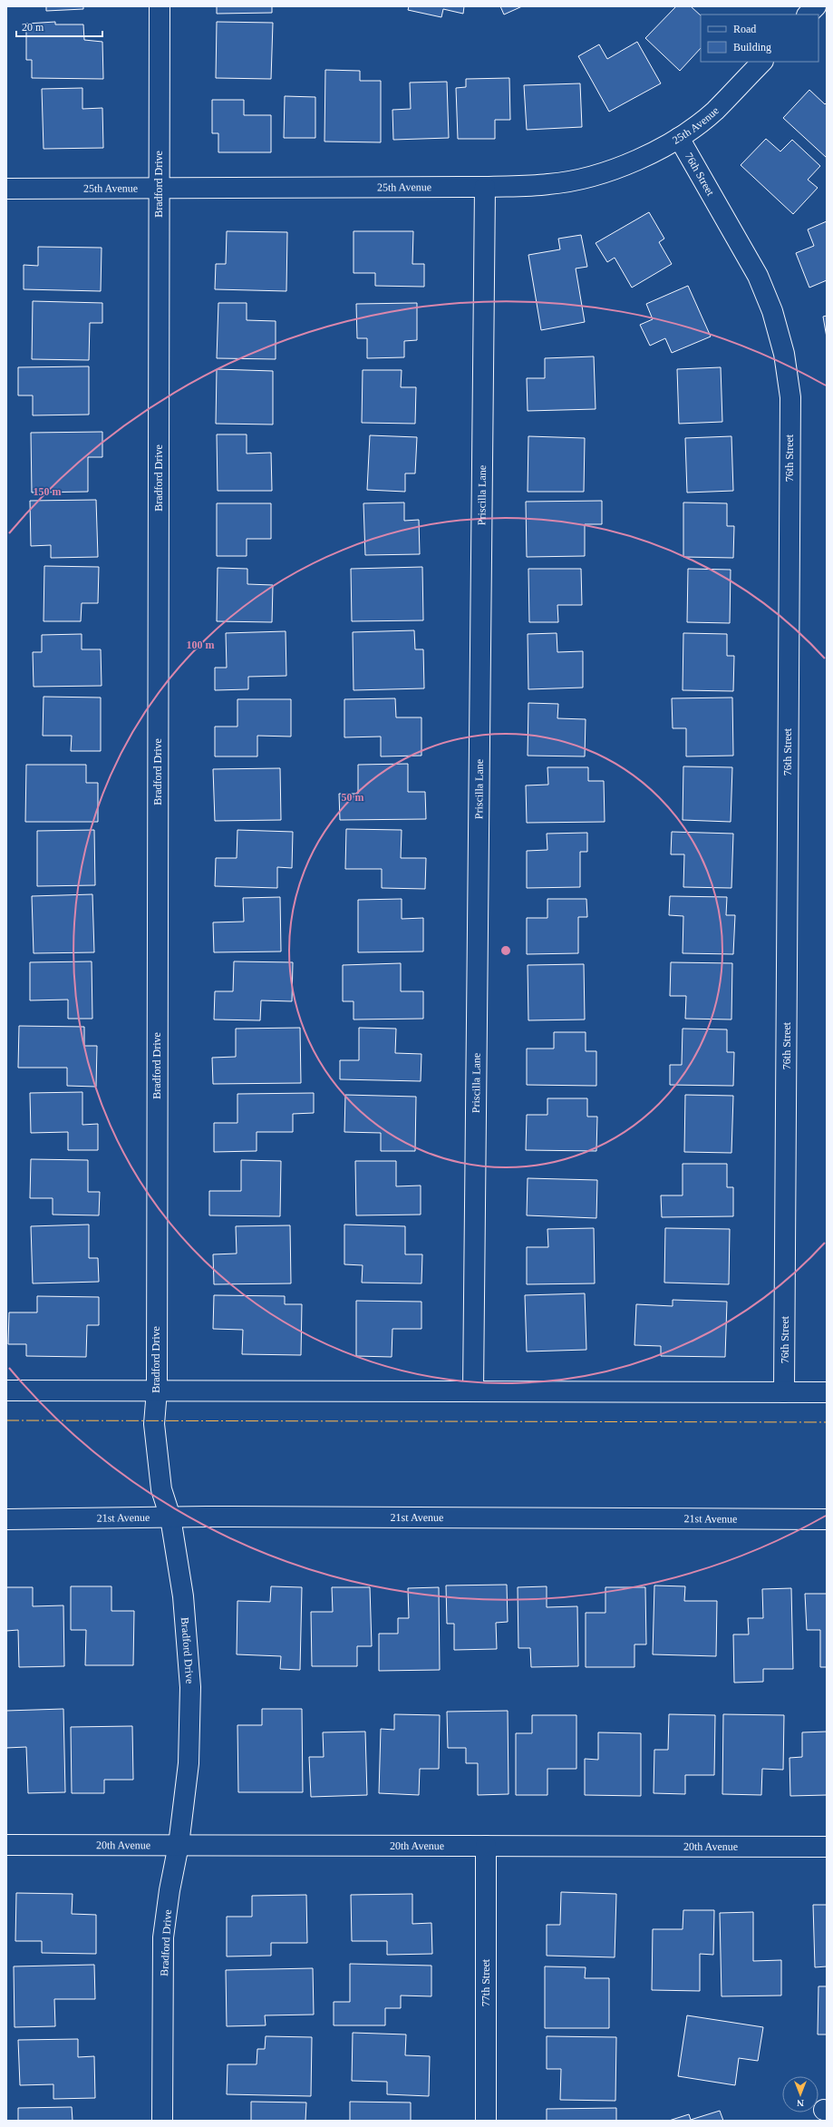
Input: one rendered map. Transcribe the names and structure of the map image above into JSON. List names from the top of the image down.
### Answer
{
  "streets": {
    "street": [
      "25th Avenue",
      "76th Street",
      "Bradford Drive",
      "Priscilla Lane",
      "21st Avenue",
      "20th Avenue",
      "77th Street"
    ]
  },
  "crossings": [
    ["25th Avenue", "76th Street"],
    ["25th Avenue", "Bradford Drive"],
    ["25th Avenue", "Priscilla Lane"],
    ["Bradford Drive", "21st Avenue"],
    ["Bradford Drive", "20th Avenue"],
    ["20th Avenue", "77th Street"]
  ],
  "legend": ["Road", "Building"],
  "scale_bar": "20 m",
  "north": "bottom",
  "rings": ["150 m", "100 m", "50 m"]
}
